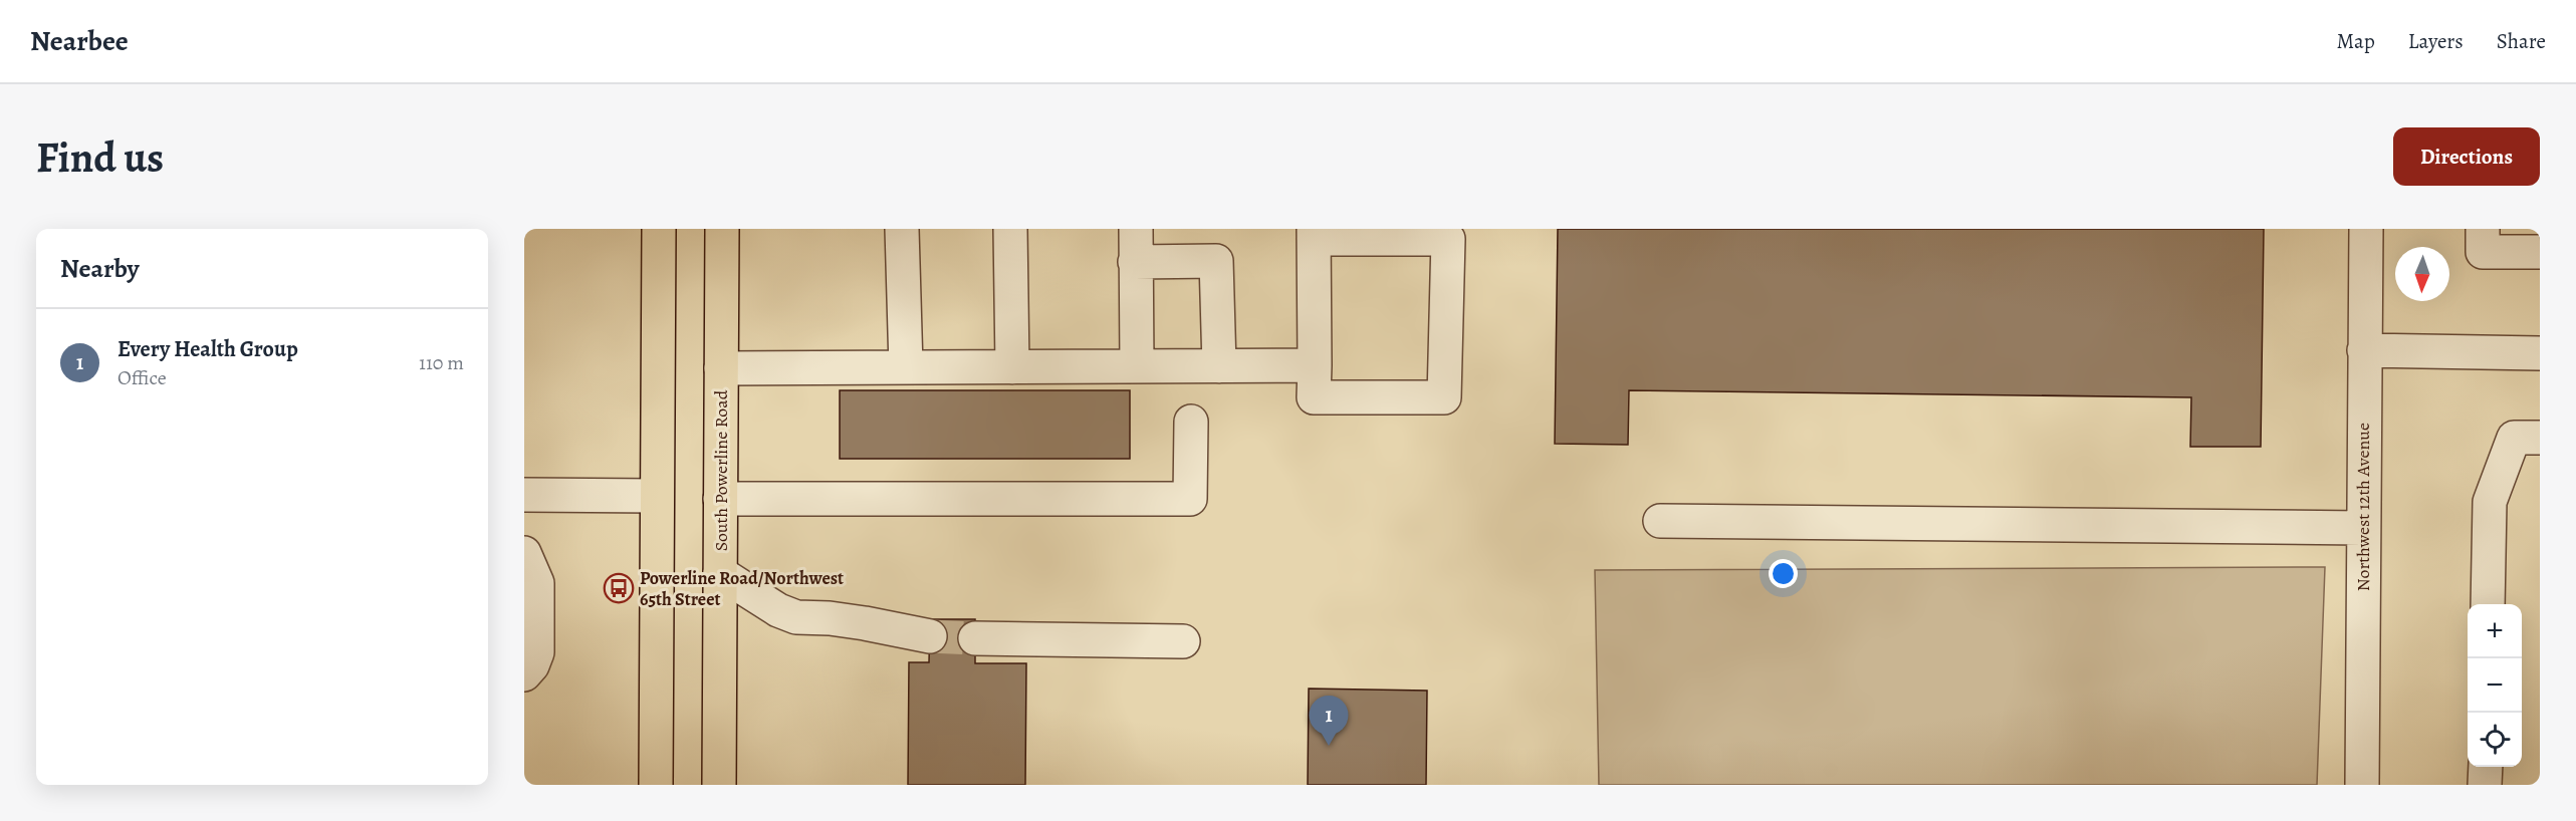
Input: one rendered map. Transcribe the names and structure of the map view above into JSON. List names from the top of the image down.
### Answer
{
  "streets": {
    "main road": ["South Powerline Road"],
    "street": ["Northwest 12th Avenue"]
  },
  "places": {
    "bus stop": ["Powerline Road/Northwest 65th Street"]
  },
  "north": "bottom",
  "page": {
    "header": "Nearbee",
    "nav": ["Map", "Layers", "Share"],
    "buttons": "Directions",
    "title": "Find us",
    "heading": "Nearby",
    "list": [
      {
        "mark": "1",
        "name": "Every Health Group",
        "note": "Office",
        "value": "110 m"
      }
    ],
    "map_buttons": ["+", "−"],
    "pins": "1"
  }
}
